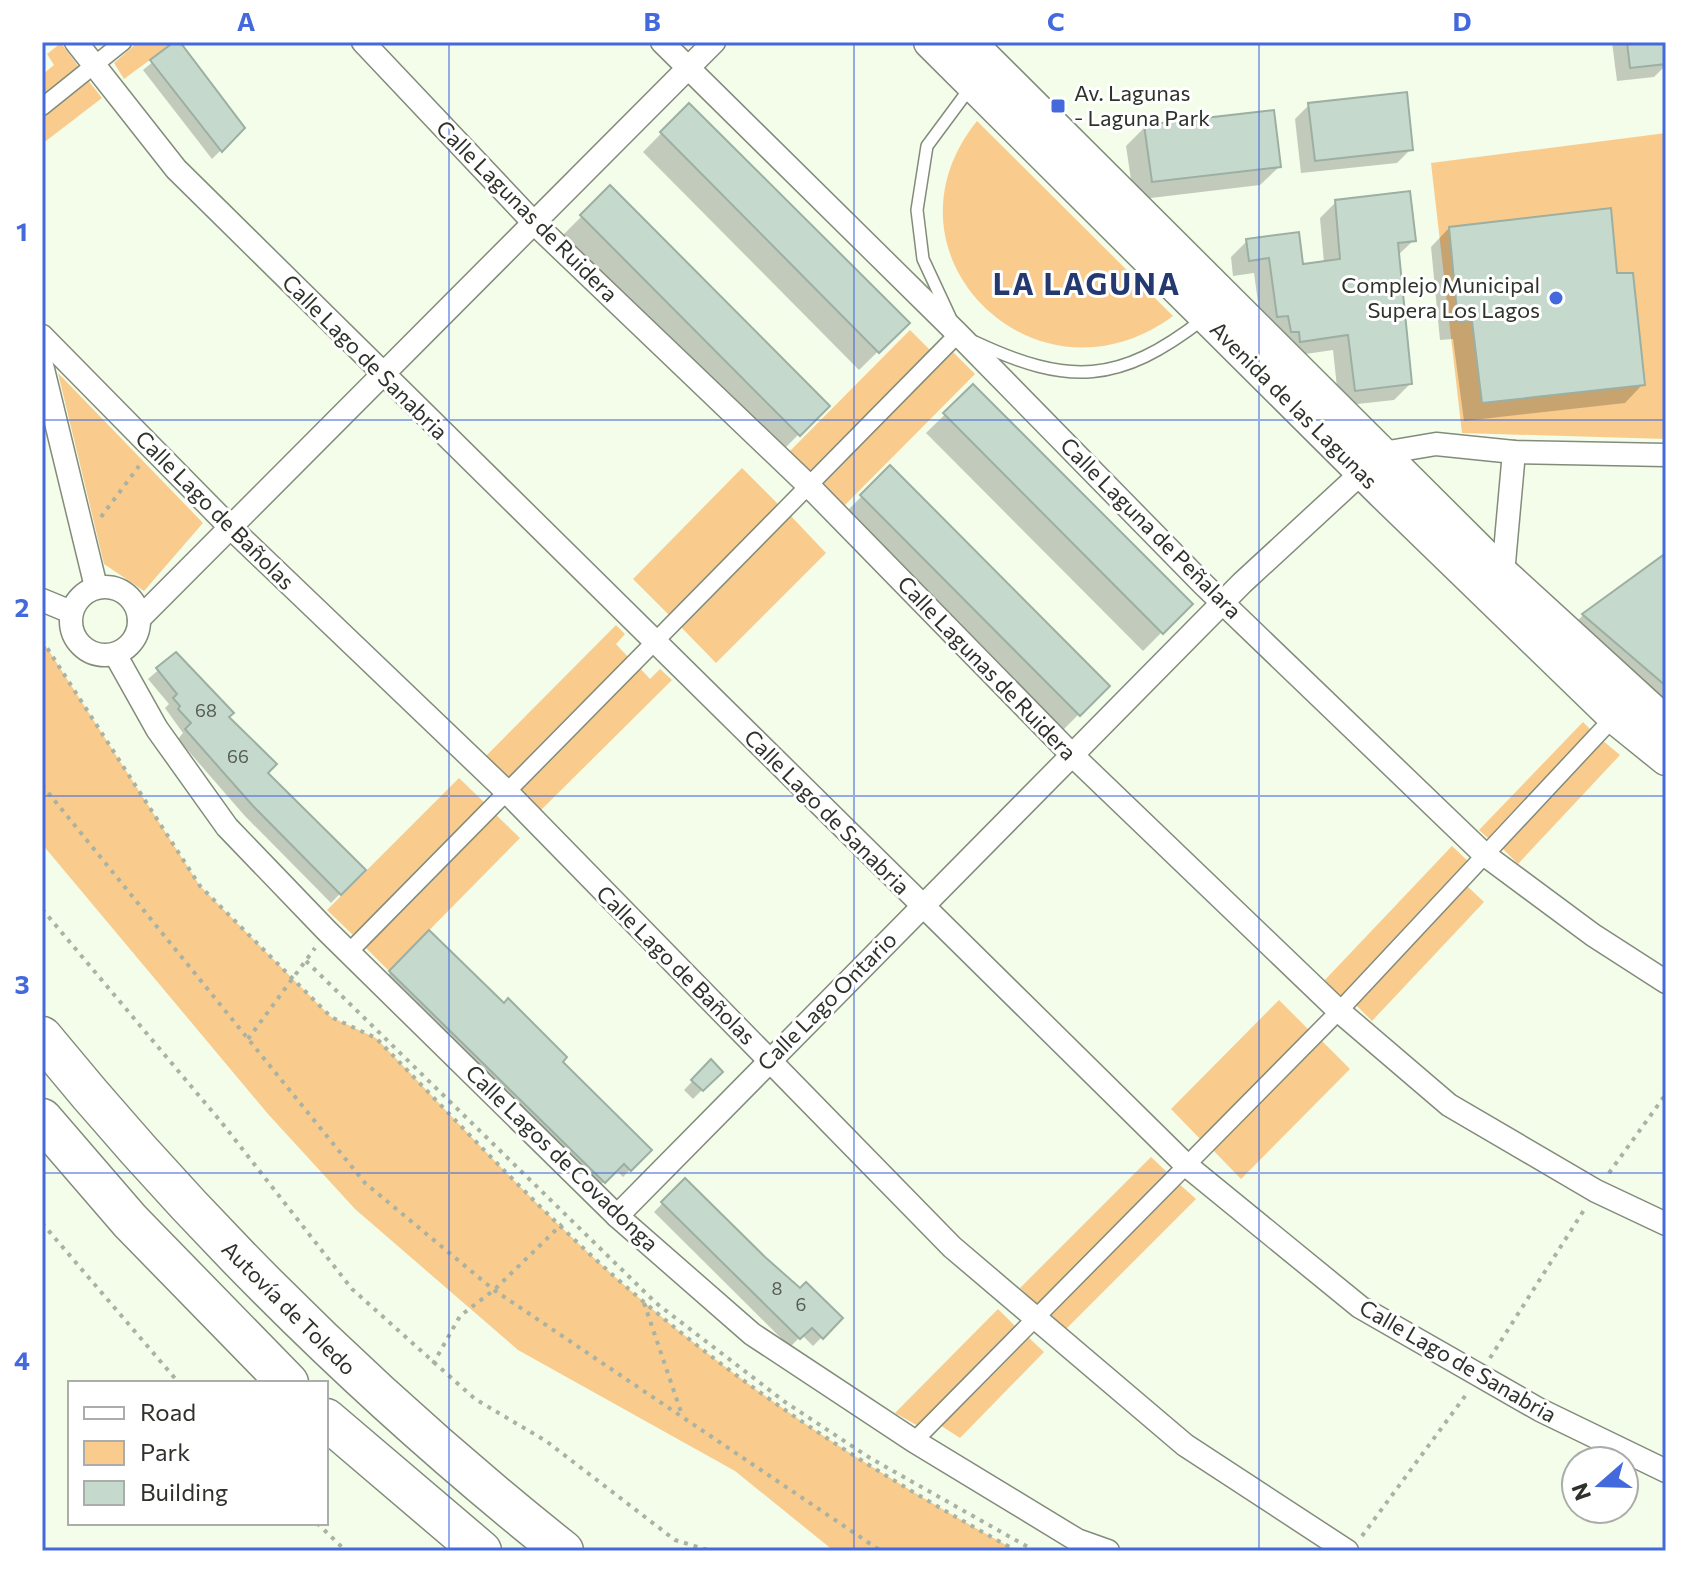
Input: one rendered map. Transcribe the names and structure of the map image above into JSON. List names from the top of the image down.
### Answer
{
  "streets": {
    "highway": ["Autovía de Toledo"],
    "main road": ["Avenida de las Lagunas"],
    "street": [
      "Calle Lagunas de Ruidera",
      "Calle Lago de Sanabria",
      "Calle Lago de Bañolas",
      "Calle Laguna de Peñalara",
      "Calle Lago Ontario",
      "Calle Lagos de Covadonga"
    ]
  },
  "crossings": [
    ["Calle Lagunas de Ruidera", "Calle Lago Ontario"],
    ["Calle Lago de Sanabria", "Calle Lago Ontario"],
    ["Avenida de las Lagunas", "Calle Lago Ontario"],
    ["Calle Lago de Bañolas", "Calle Lago Ontario"],
    ["Calle Laguna de Peñalara", "Calle Lago Ontario"],
    ["Calle Lago Ontario", "Calle Lagos de Covadonga"]
  ],
  "districts": ["LA LAGUNA"],
  "places": {
    "transit": ["Av. Lagunas - Laguna Park"],
    "other": ["Complejo Municipal Supera Los Lagos"]
  },
  "house_numbers": [
    "68",
    "66",
    "8",
    "6"
  ],
  "legend": ["Road", "Park", "Building"],
  "north": "left",
  "grid": {
    "columns": [
      "A",
      "B",
      "C",
      "D"
    ],
    "rows": [
      "1",
      "2",
      "3",
      "4"
    ]
  }
}
